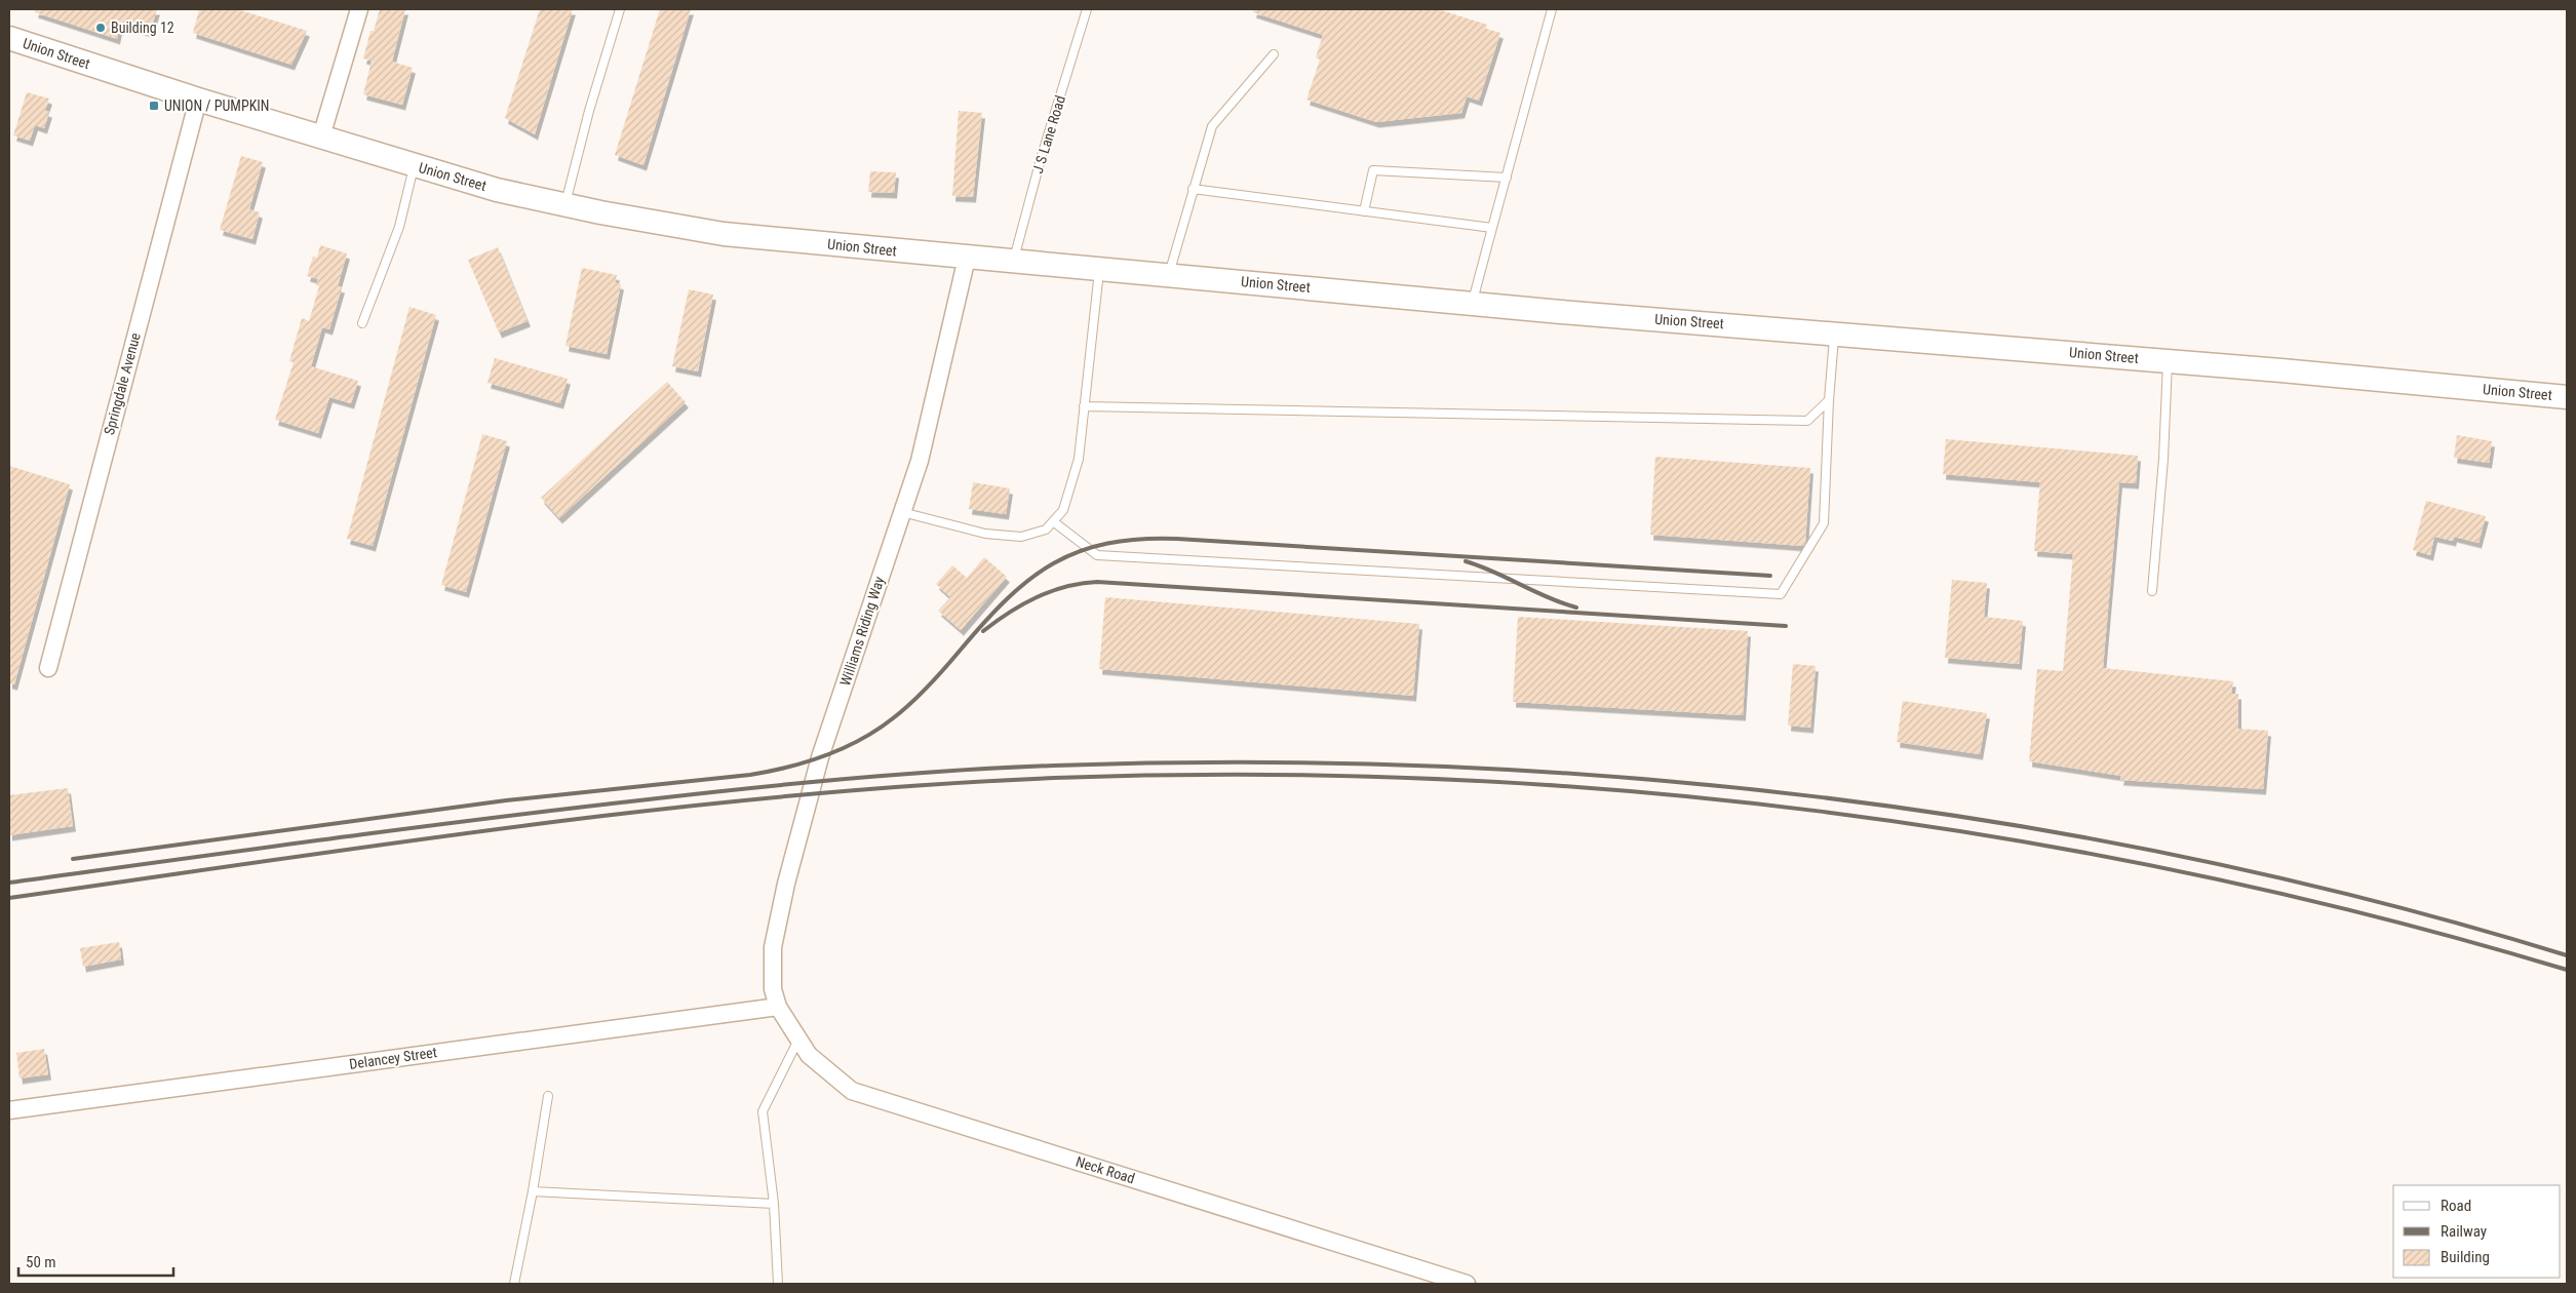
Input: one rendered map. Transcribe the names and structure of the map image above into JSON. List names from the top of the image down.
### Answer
{
  "streets": {
    "main road": ["Union Street"],
    "street": [
      "Springdale Avenue",
      "Williams Riding Way",
      "Delancey Street",
      "Neck Road"
    ],
    "lane": ["J S Lane Road"]
  },
  "crossings": [
    ["Union Street", "J S Lane Road"],
    ["Union Street", "Springdale Avenue"],
    ["Union Street", "Williams Riding Way"],
    ["Williams Riding Way", "Delancey Street"],
    ["Williams Riding Way", "Neck Road"],
    ["Delancey Street", "Neck Road"]
  ],
  "places": {
    "other": ["Building 12"],
    "transit": ["UNION / PUMPKIN"]
  },
  "legend": ["Road", "Railway", "Building"],
  "scale_bar": "50 m"
}
